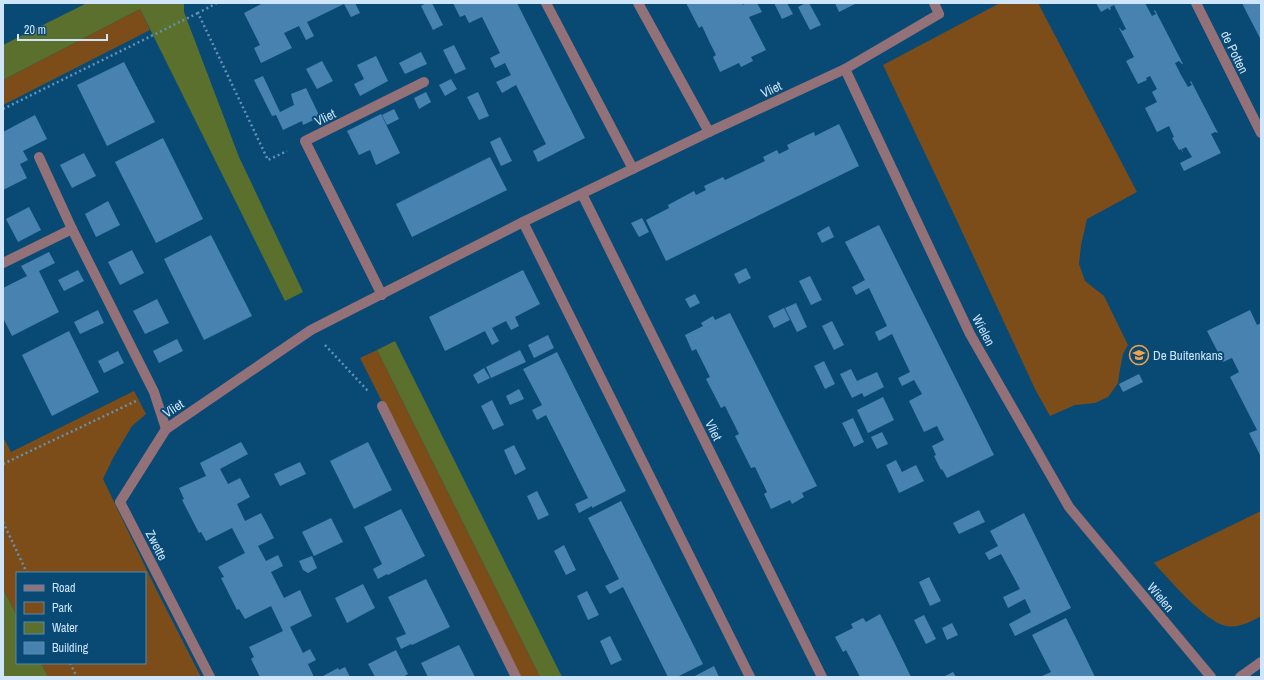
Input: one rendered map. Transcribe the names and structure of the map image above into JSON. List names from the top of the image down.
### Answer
{
  "streets": {
    "street": [
      "de Potten",
      "Vliet",
      "Wielen",
      "Zwette"
    ]
  },
  "crossings": [
    ["Vliet", "Wielen"],
    ["Vliet", "Zwette"]
  ],
  "places": {
    "school or university": ["De Buitenkans"]
  },
  "legend": [
    "Road",
    "Park",
    "Water",
    "Building"
  ],
  "scale_bar": "20 m"
}
